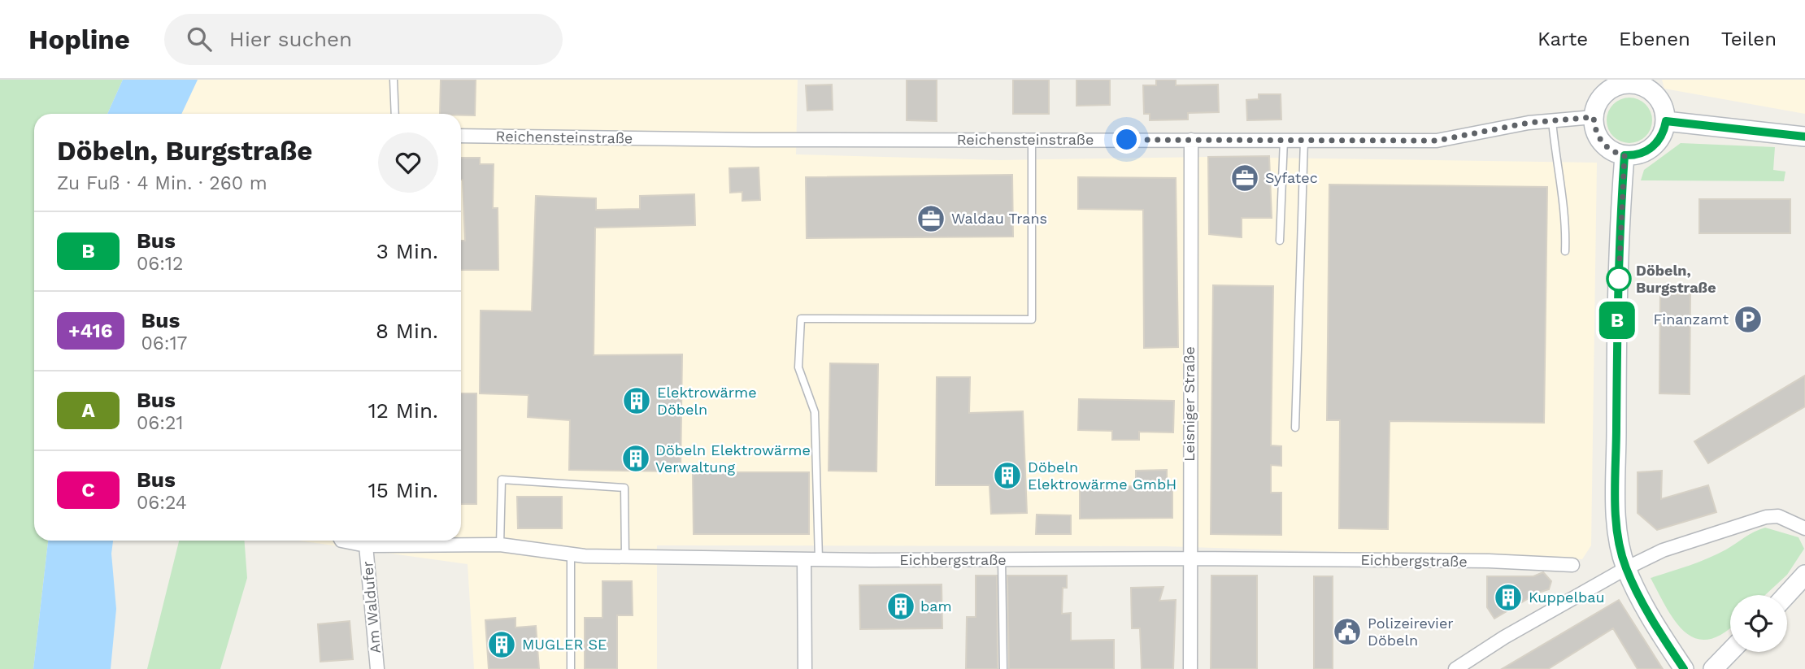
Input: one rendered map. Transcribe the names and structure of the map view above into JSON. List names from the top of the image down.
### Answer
{
  "streets": {
    "street": [
      "Reichensteinstraße",
      "Leisniger Straße",
      "Eichbergstraße",
      "Am Waldufer"
    ]
  },
  "crossings": [
    ["Reichensteinstraße", "Leisniger Straße"],
    ["Leisniger Straße", "Eichbergstraße"],
    ["Eichbergstraße", "Am Waldufer"]
  ],
  "places": {
    "office": ["Syfatec", "Waldau Trans"],
    "other": ["Döbeln, Burgstraße"],
    "parking": ["Finanzamt"],
    "building": [
      "Elektrowärme Döbeln",
      "Döbeln Elektrowärme Verwaltung",
      "Döbeln Elektrowärme GmbH",
      "Kuppelbau",
      "bam",
      "MUGLER SE"
    ],
    "public building": ["Polizeirevier Döbeln"]
  },
  "lines": ["bus line B"],
  "page": {
    "header": "Hopline",
    "search": "Hier suchen",
    "nav": ["Karte", "Ebenen", "Teilen"],
    "on_map": "B",
    "heading": ["Döbeln, Burgstraße", "Zu Fuß · 4 Min. · 260 m"],
    "list": [
      {
        "mark": "B",
        "name": "Bus",
        "note": "06:12",
        "value": "3 Min."
      },
      {
        "mark": "+416",
        "name": "Bus",
        "note": "06:17",
        "value": "8 Min."
      },
      {
        "mark": "A",
        "name": "Bus",
        "note": "06:21",
        "value": "12 Min."
      },
      {
        "mark": "C",
        "name": "Bus",
        "note": "06:24",
        "value": "15 Min."
      }
    ]
  }
}
